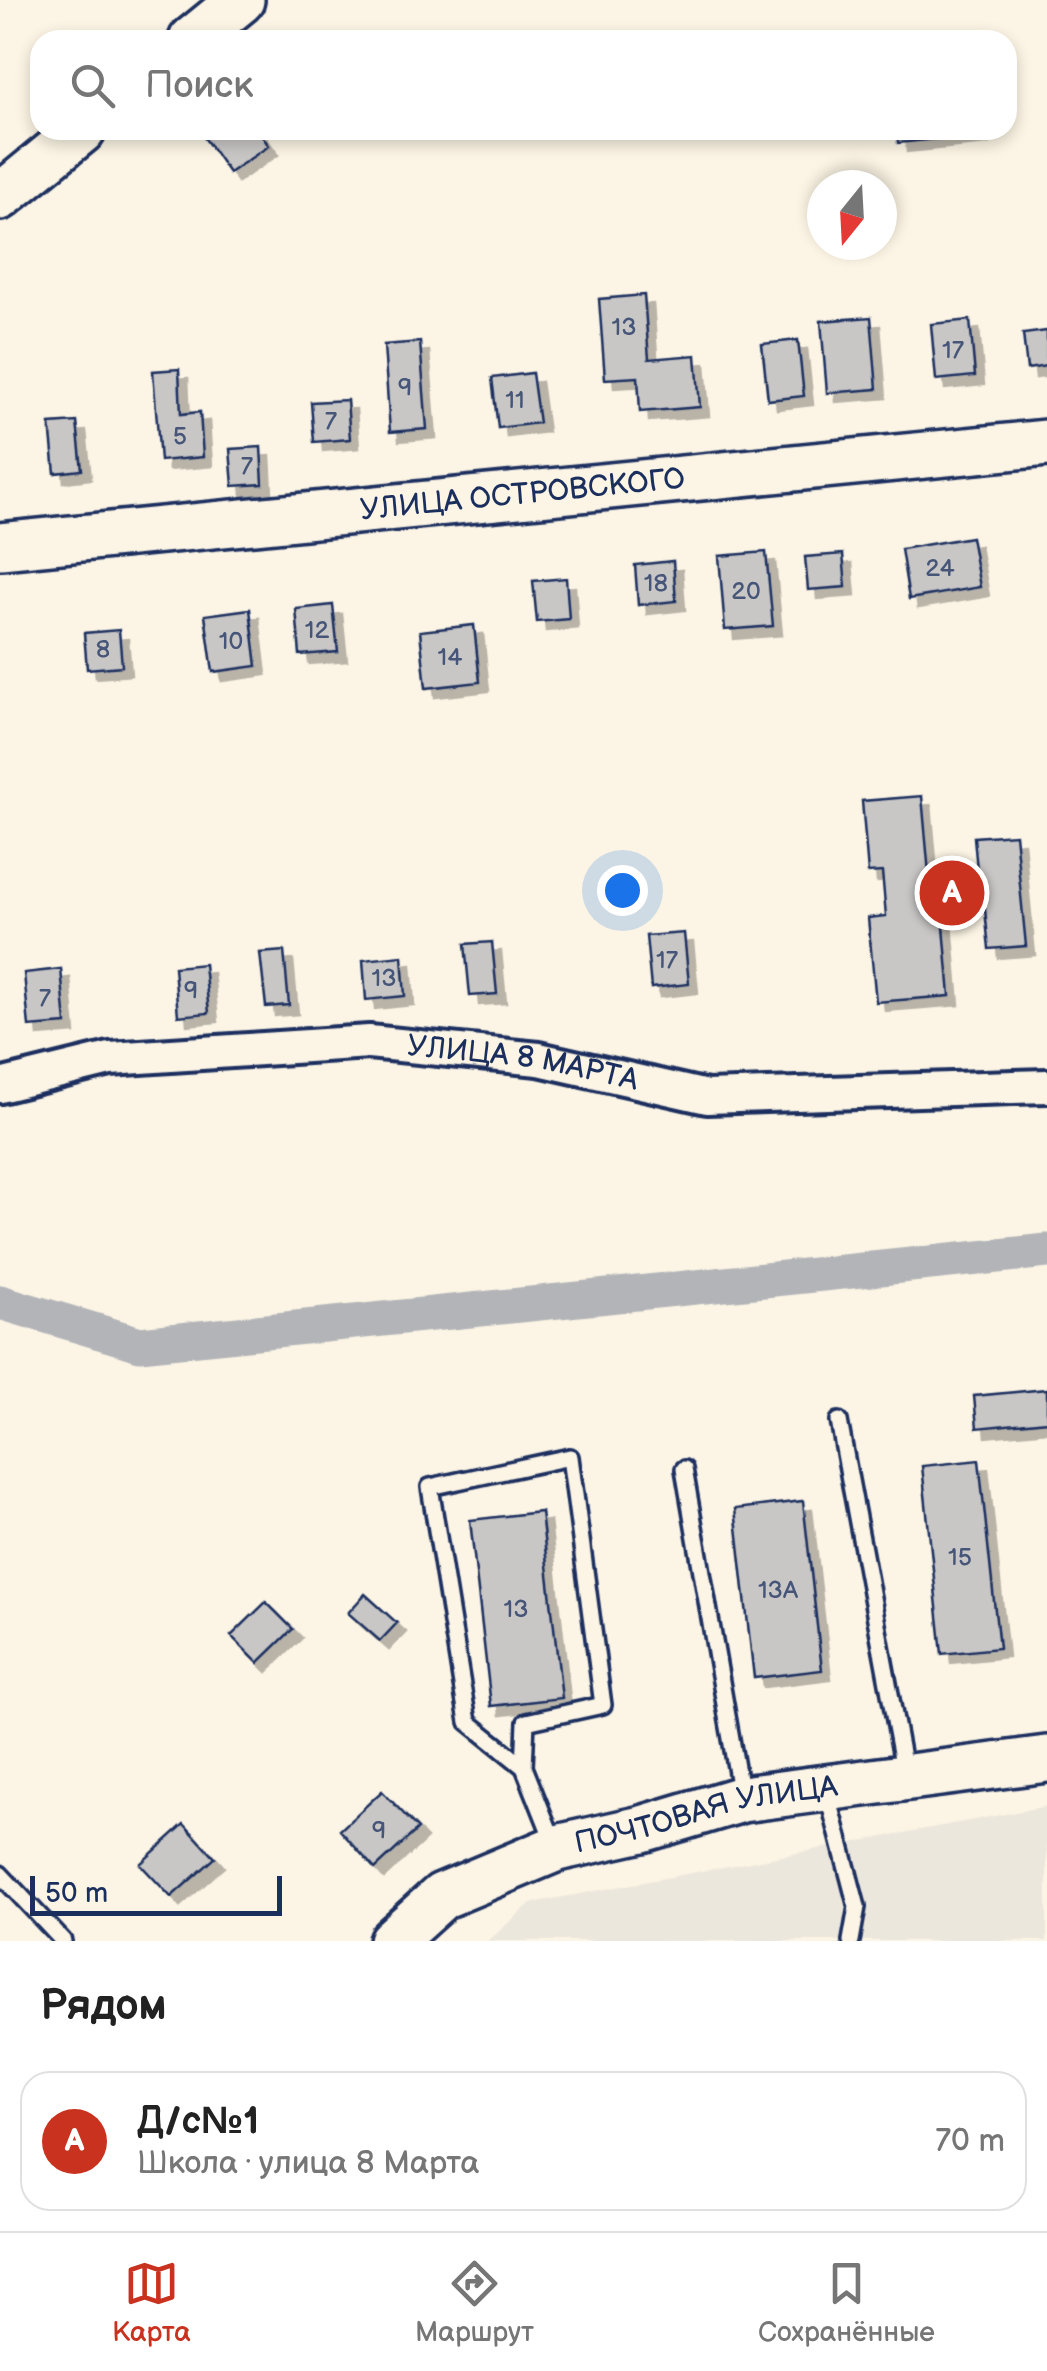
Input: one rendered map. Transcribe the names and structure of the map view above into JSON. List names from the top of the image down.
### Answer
{
  "streets": {
    "street": ["УЛИЦА ОСТРОВСКОГО", "УЛИЦА 8 МАРТА", "ПОЧТОВАЯ УЛИЦА"]
  },
  "house_numbers": [
    "13",
    "17",
    "9",
    "11",
    "7",
    "5",
    "7",
    "24",
    "18",
    "20",
    "12",
    "10",
    "8",
    "14",
    "17",
    "13",
    "9",
    "7",
    "15",
    "13А",
    "13",
    "9"
  ],
  "scale_bar": "50 m",
  "north": "bottom",
  "page": {
    "search": "Поиск",
    "pins": "A",
    "scale": "50 m",
    "heading": "Рядом",
    "list": [
      {
        "mark": "A",
        "name": "Д/с№1",
        "note": "Школа · улица 8 Марта",
        "value": "70 m"
      }
    ],
    "nav": ["Карта", "Маршрут", "Сохранённые"]
  }
}
